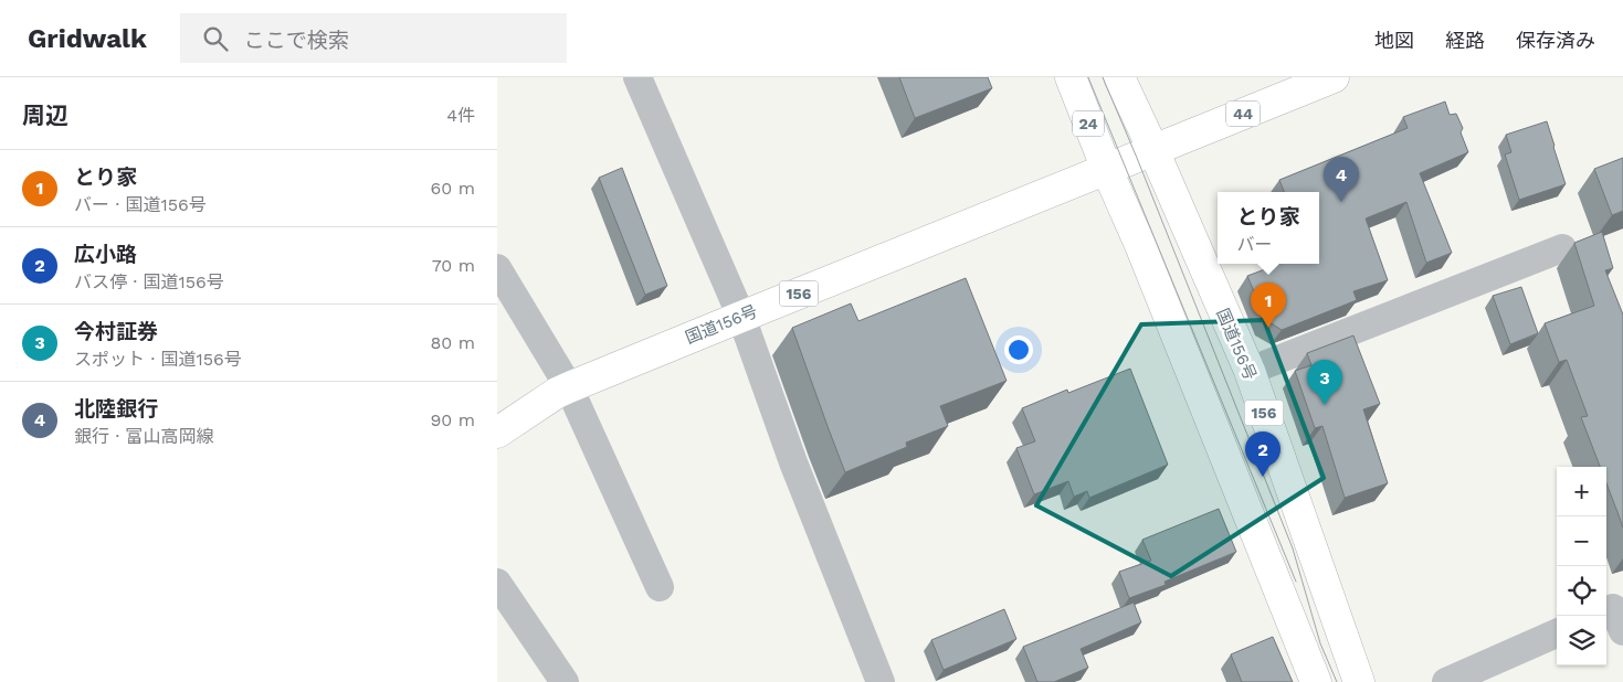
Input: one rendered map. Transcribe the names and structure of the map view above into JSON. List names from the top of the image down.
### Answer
{
  "streets": {
    "main road": [
      "44",
      "24",
      "156",
      "国道156号"
    ]
  },
  "crossings": [
    ["44", "国道156号"],
    ["24", "国道156号"]
  ],
  "page": {
    "header": "Gridwalk",
    "search": "ここで検索",
    "nav": ["地図", "経路", "保存済み"],
    "heading": ["周辺", "4件"],
    "list": [
      {
        "mark": "1",
        "name": "とり家",
        "note": "バー · 国道156号",
        "value": "60 m"
      },
      {
        "mark": "2",
        "name": "広小路",
        "note": "バス停 · 国道156号",
        "value": "70 m"
      },
      {
        "mark": "3",
        "name": "今村証券",
        "note": "スポット · 国道156号",
        "value": "80 m"
      },
      {
        "mark": "4",
        "name": "北陸銀行",
        "note": "銀行 · 富山高岡線",
        "value": "90 m"
      }
    ],
    "pins": [
      "4",
      "1",
      "3",
      "2"
    ],
    "popup": ["とり家", "バー"],
    "map_buttons": ["+", "−"]
  }
}
